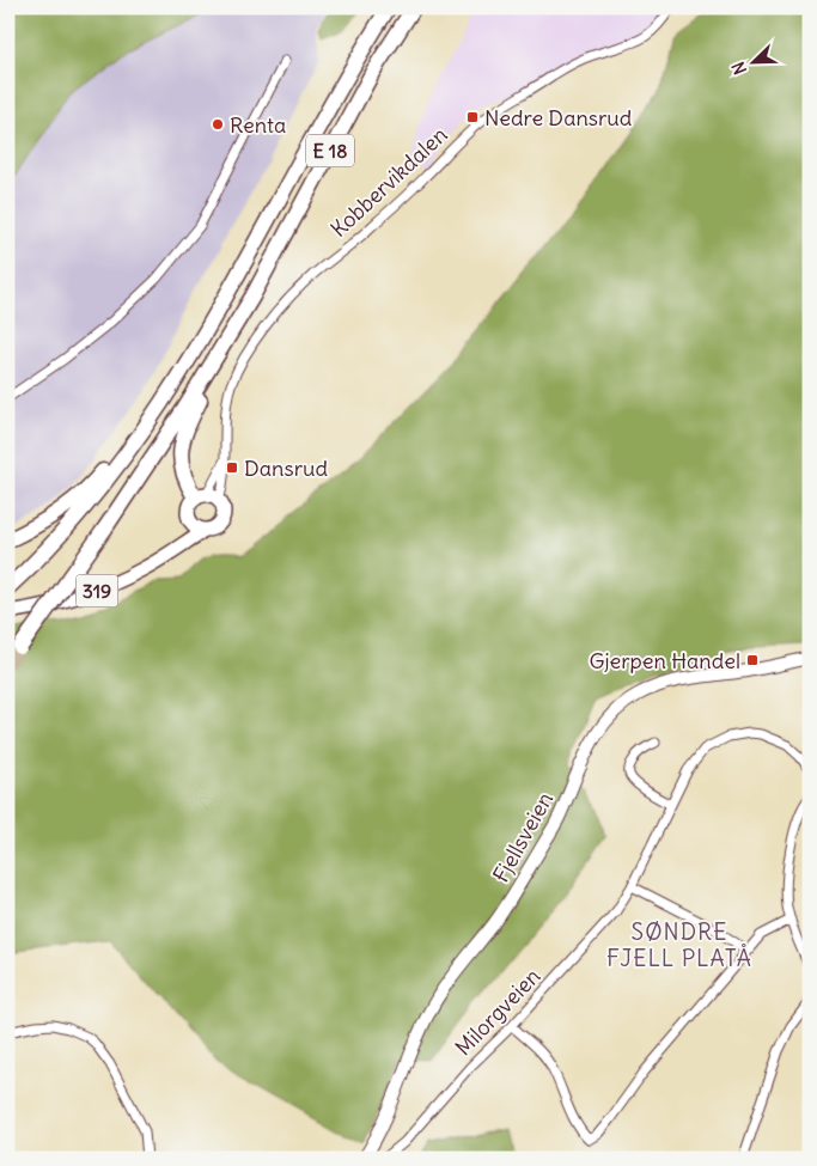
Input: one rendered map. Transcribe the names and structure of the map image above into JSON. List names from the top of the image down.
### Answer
{
  "streets": {
    "highway": ["E 18"],
    "main road": ["319", "Fjellsveien"],
    "street": ["Kobbervikdalen", "Milorgveien"]
  },
  "crossings": [
    ["E 18", "Kobbervikdalen"],
    ["E 18", "319"],
    ["Kobbervikdalen", "319"]
  ],
  "districts": ["SØNDRE FJELL PLATÅ"],
  "places": {
    "transit": ["Nedre Dansrud", "Dansrud", "Gjerpen Handel"],
    "other": ["Renta"]
  },
  "north": "bottom left"
}
